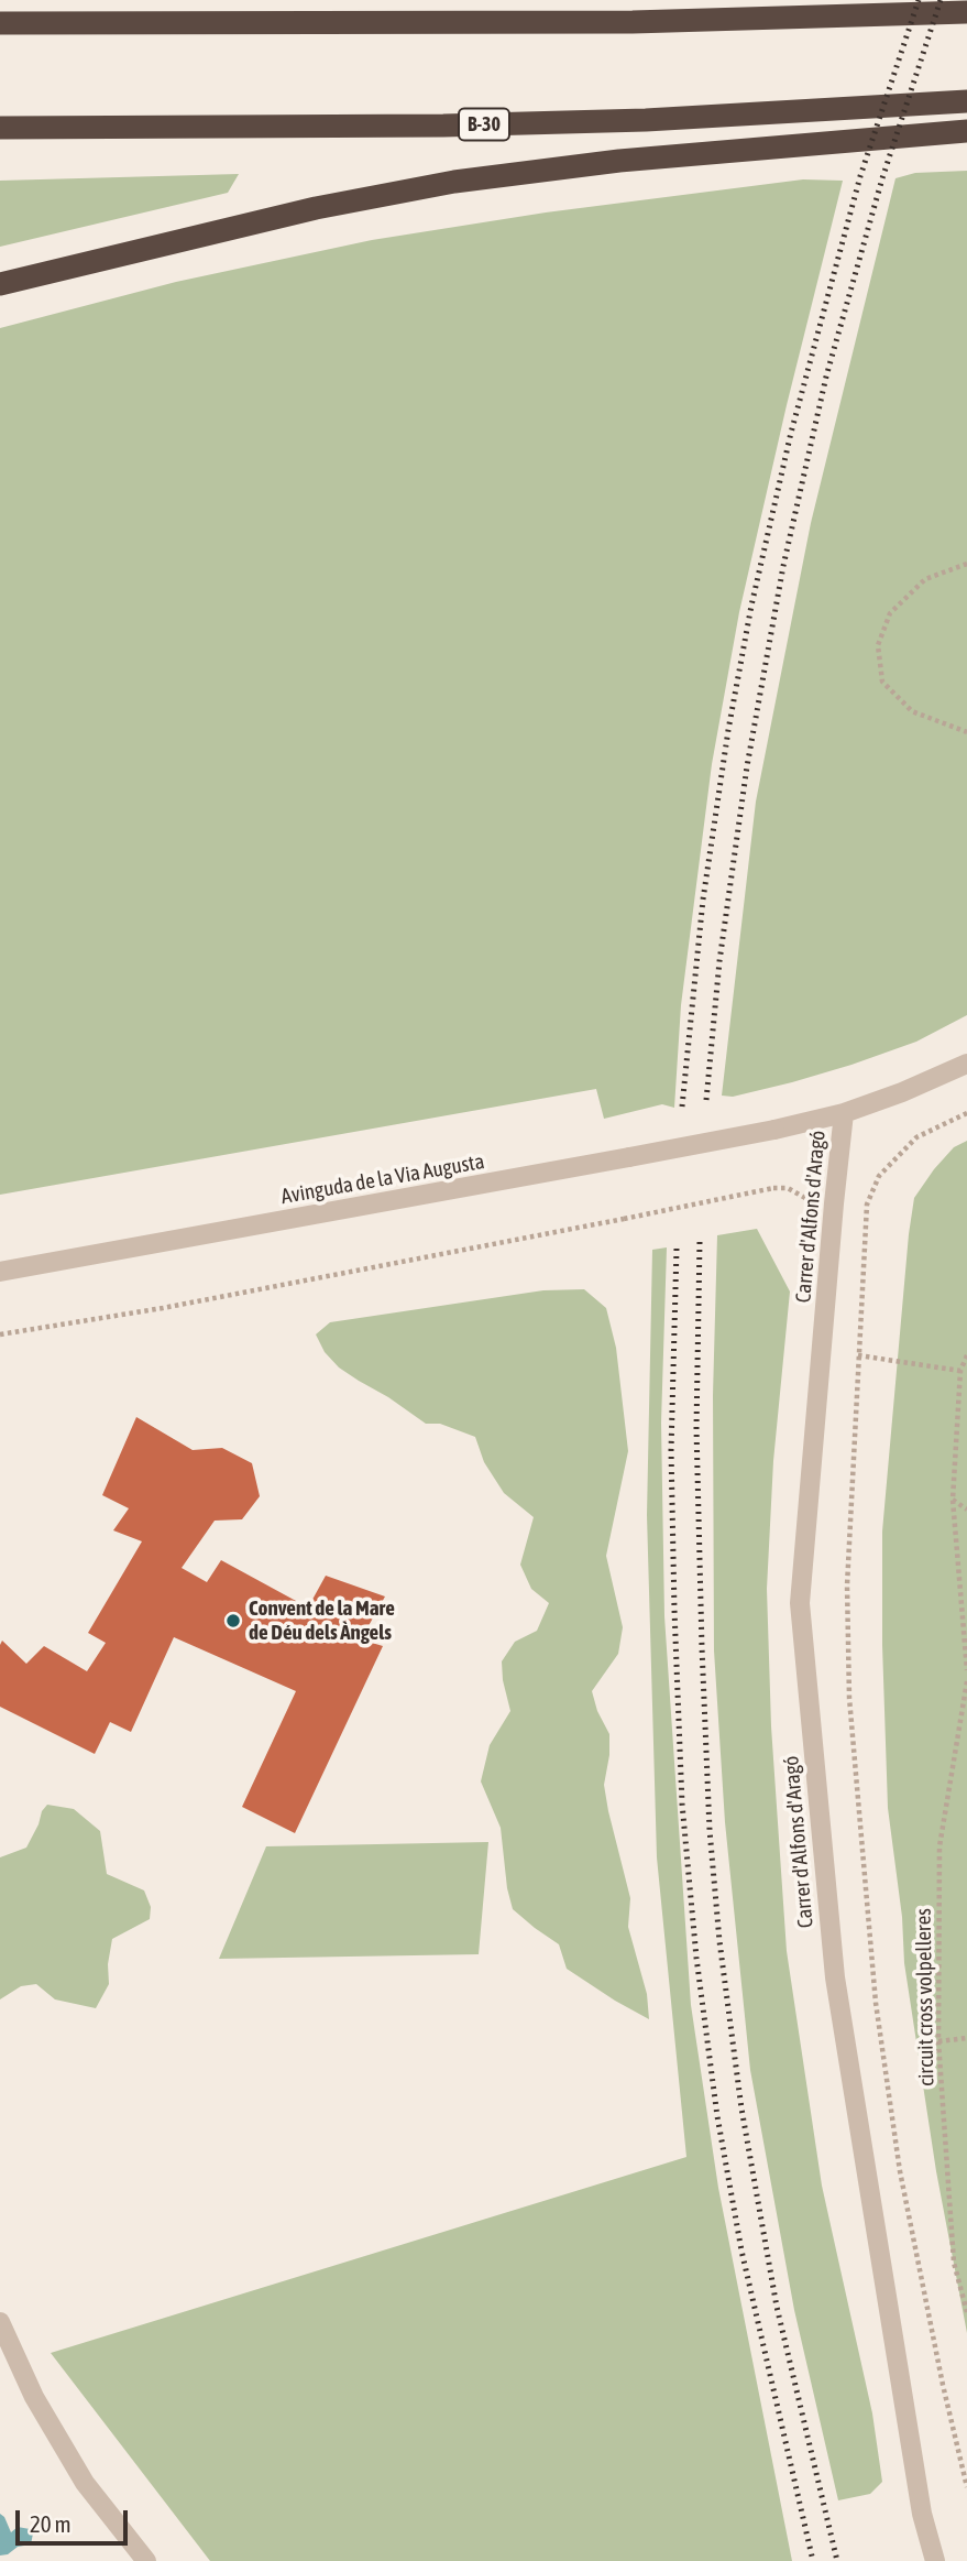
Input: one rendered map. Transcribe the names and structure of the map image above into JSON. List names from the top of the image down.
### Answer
{
  "streets": {
    "highway": ["B-30"],
    "street": ["Avinguda de la Via Augusta", "Carrer d'Alfons d'Aragó"],
    "path": ["circuit cross volpelleres"]
  },
  "crossings": [
    ["Avinguda de la Via Augusta", "Carrer d'Alfons d'Aragó"]
  ],
  "places": ["Convent de la Mare de Déu dels Àngels"],
  "scale_bar": "20 m"
}
